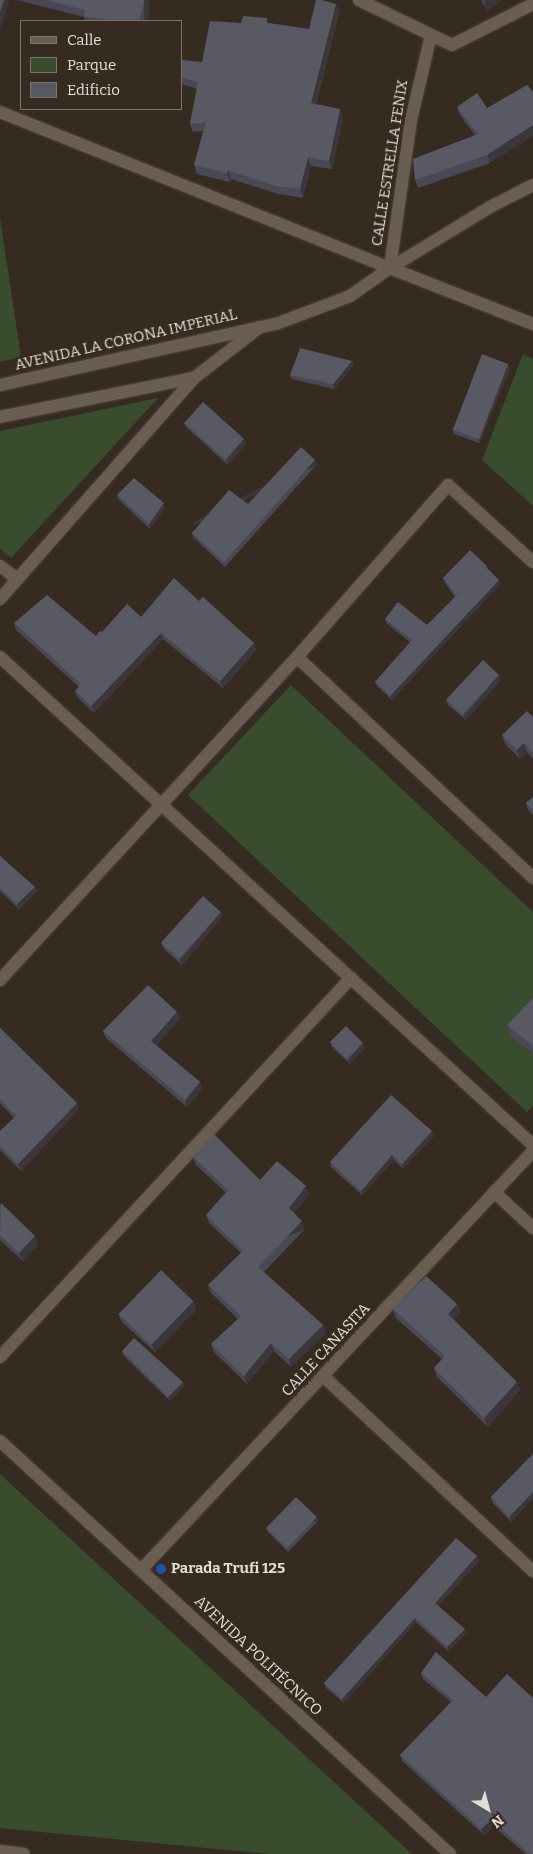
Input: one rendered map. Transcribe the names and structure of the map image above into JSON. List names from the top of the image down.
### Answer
{
  "streets": {
    "street": [
      "CALLE ESTRELLA FENIX",
      "AVENIDA LA CORONA IMPERIAL",
      "CALLE CANASITA",
      "AVENIDA POLITÉCNICO"
    ]
  },
  "crossings": [
    ["CALLE ESTRELLA FENIX", "AVENIDA LA CORONA IMPERIAL"],
    ["CALLE CANASITA", "AVENIDA POLITÉCNICO"]
  ],
  "places": ["Parada Trufi 125"],
  "legend": ["Calle", "Parque", "Edificio"],
  "north": "bottom right"
}
